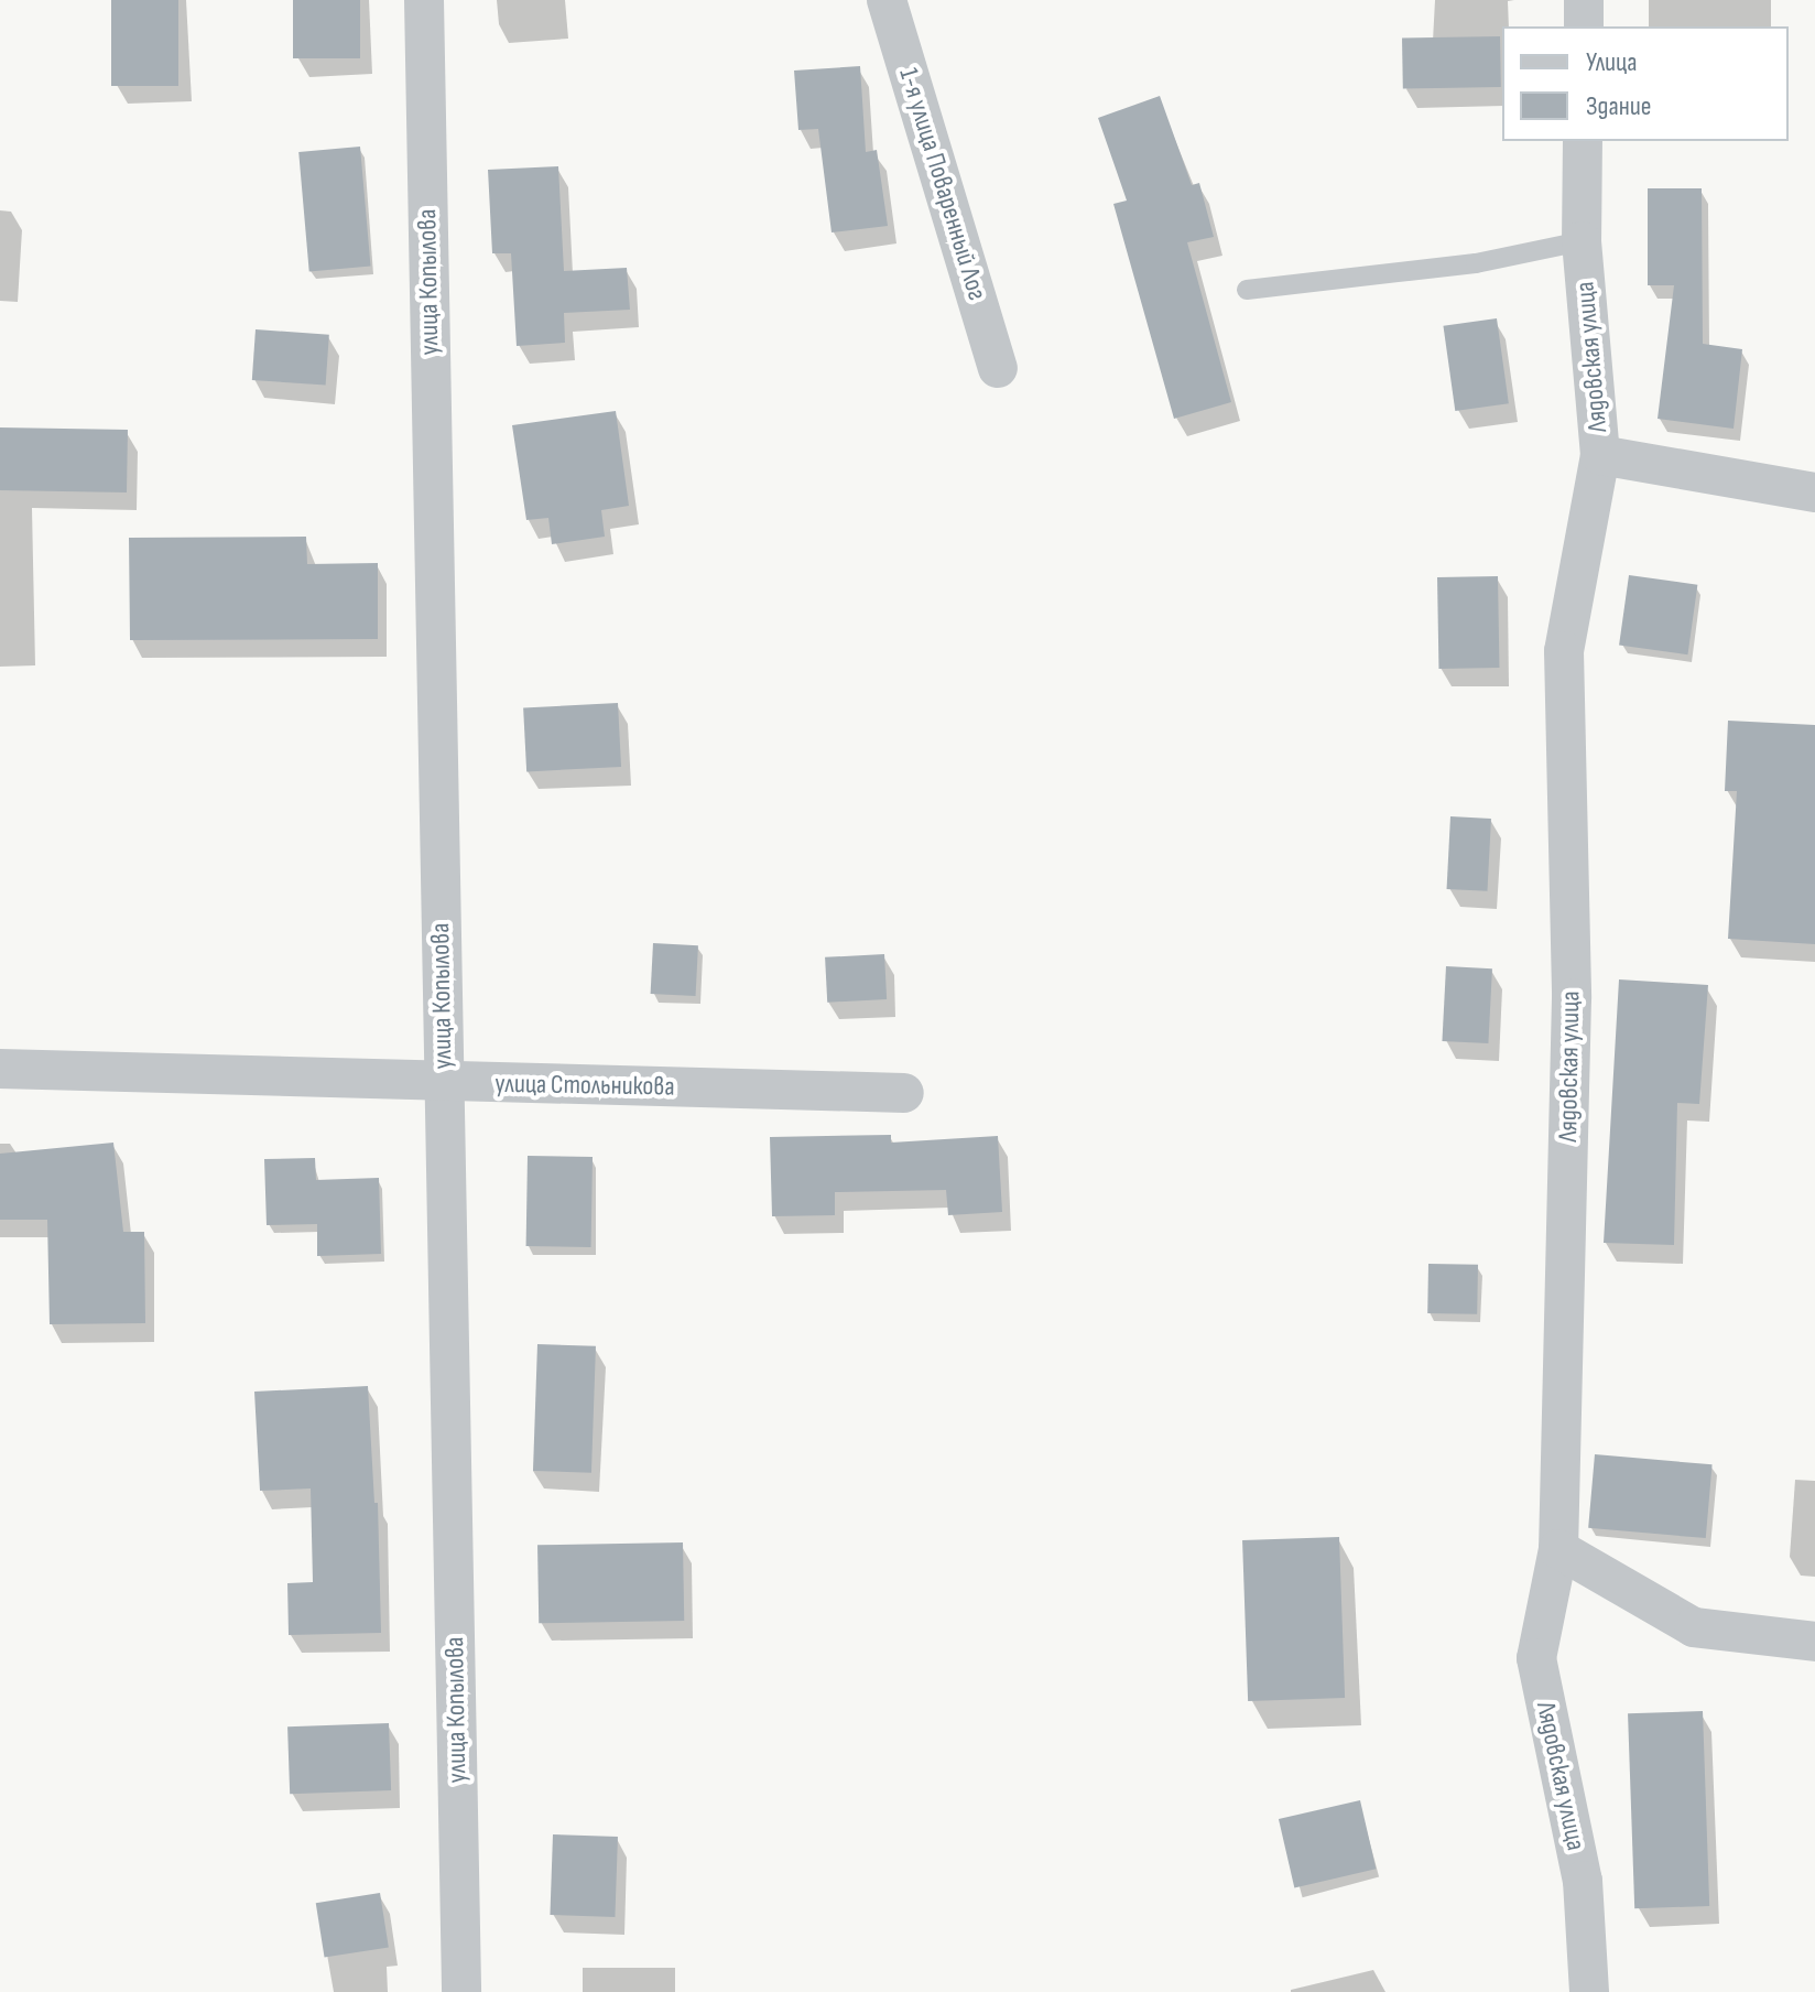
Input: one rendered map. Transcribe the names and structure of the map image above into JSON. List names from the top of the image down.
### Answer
{
  "streets": {
    "street": [
      "1-я улица Поваренный Лог",
      "улица Копылова",
      "Лядовская улица",
      "улица Стольникова"
    ]
  },
  "crossings": [
    ["улица Копылова", "улица Стольникова"]
  ],
  "legend": ["Улица", "Здание"]
}
